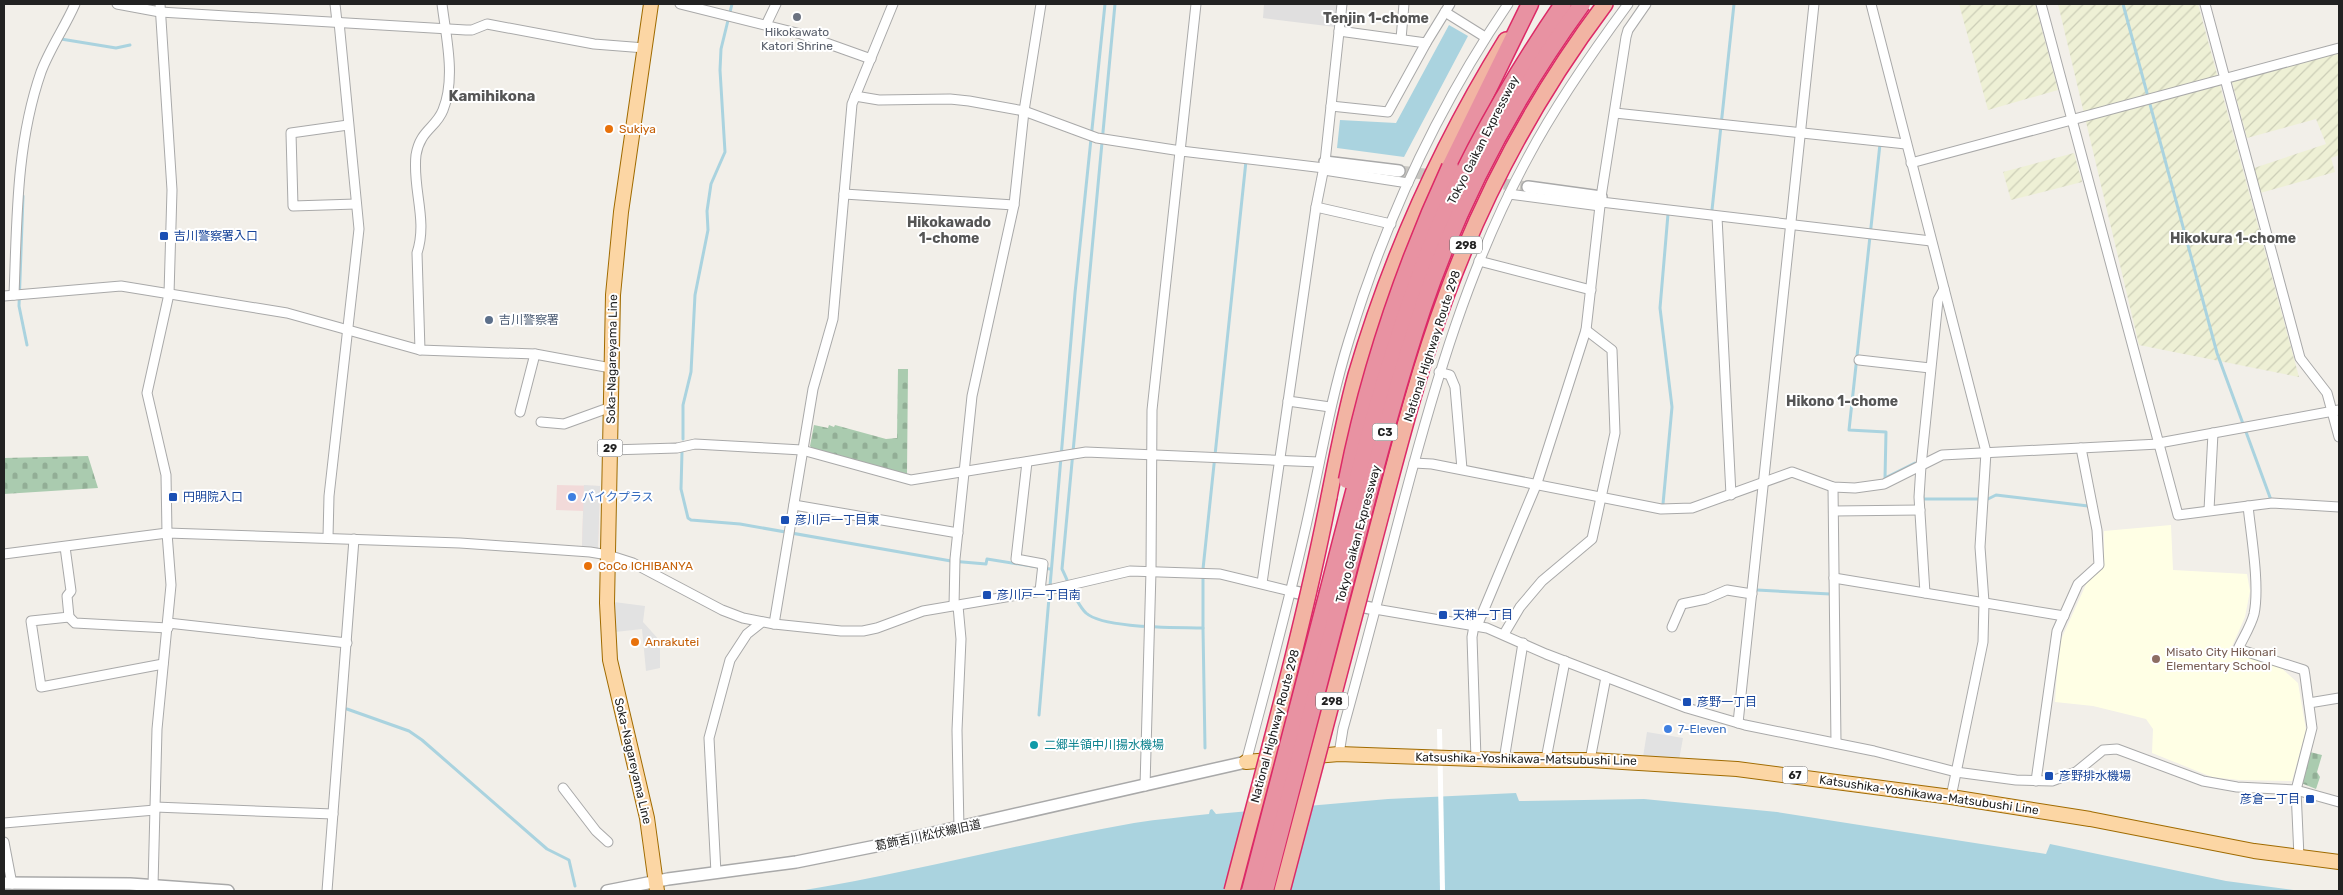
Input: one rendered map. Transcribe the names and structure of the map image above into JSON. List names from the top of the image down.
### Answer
{
  "streets": {
    "highway": [
      "Tokyo Gaikan Expressway",
      "298",
      "National Highway Route 298",
      "C3"
    ],
    "main road": [
      "Soka-Nagareyama Line",
      "29",
      "Katsushika-Yoshikawa-Matsubushi Line",
      "67"
    ],
    "street": ["葛飾吉川松伏線旧道"]
  },
  "crossings": [
    ["Soka-Nagareyama Line", "葛飾吉川松伏線旧道"],
    ["Katsushika-Yoshikawa-Matsubushi Line", "葛飾吉川松伏線旧道"]
  ],
  "districts": [
    "Tenjin 1-chome",
    "Kamihikona",
    "Hikokawado 1-chome",
    "Hikokura 1-chome",
    "Hikono 1-chome"
  ],
  "places": {
    "other": [
      "Hikokawato Katori Shrine",
      "Sukiya",
      "吉川警察署",
      "バイクプラス",
      "CoCo ICHIBANYA",
      "Anrakutei",
      "Misato City Hikonari Elementary School",
      "7-Eleven",
      "二郷半領中川揚水機場"
    ],
    "transit": [
      "吉川警察署入口",
      "円明院入口",
      "彦川戸一丁目東",
      "彦川戸一丁目南",
      "天神一丁目",
      "彦野一丁目",
      "彦野排水機場",
      "彦倉一丁目"
    ]
  }
}
